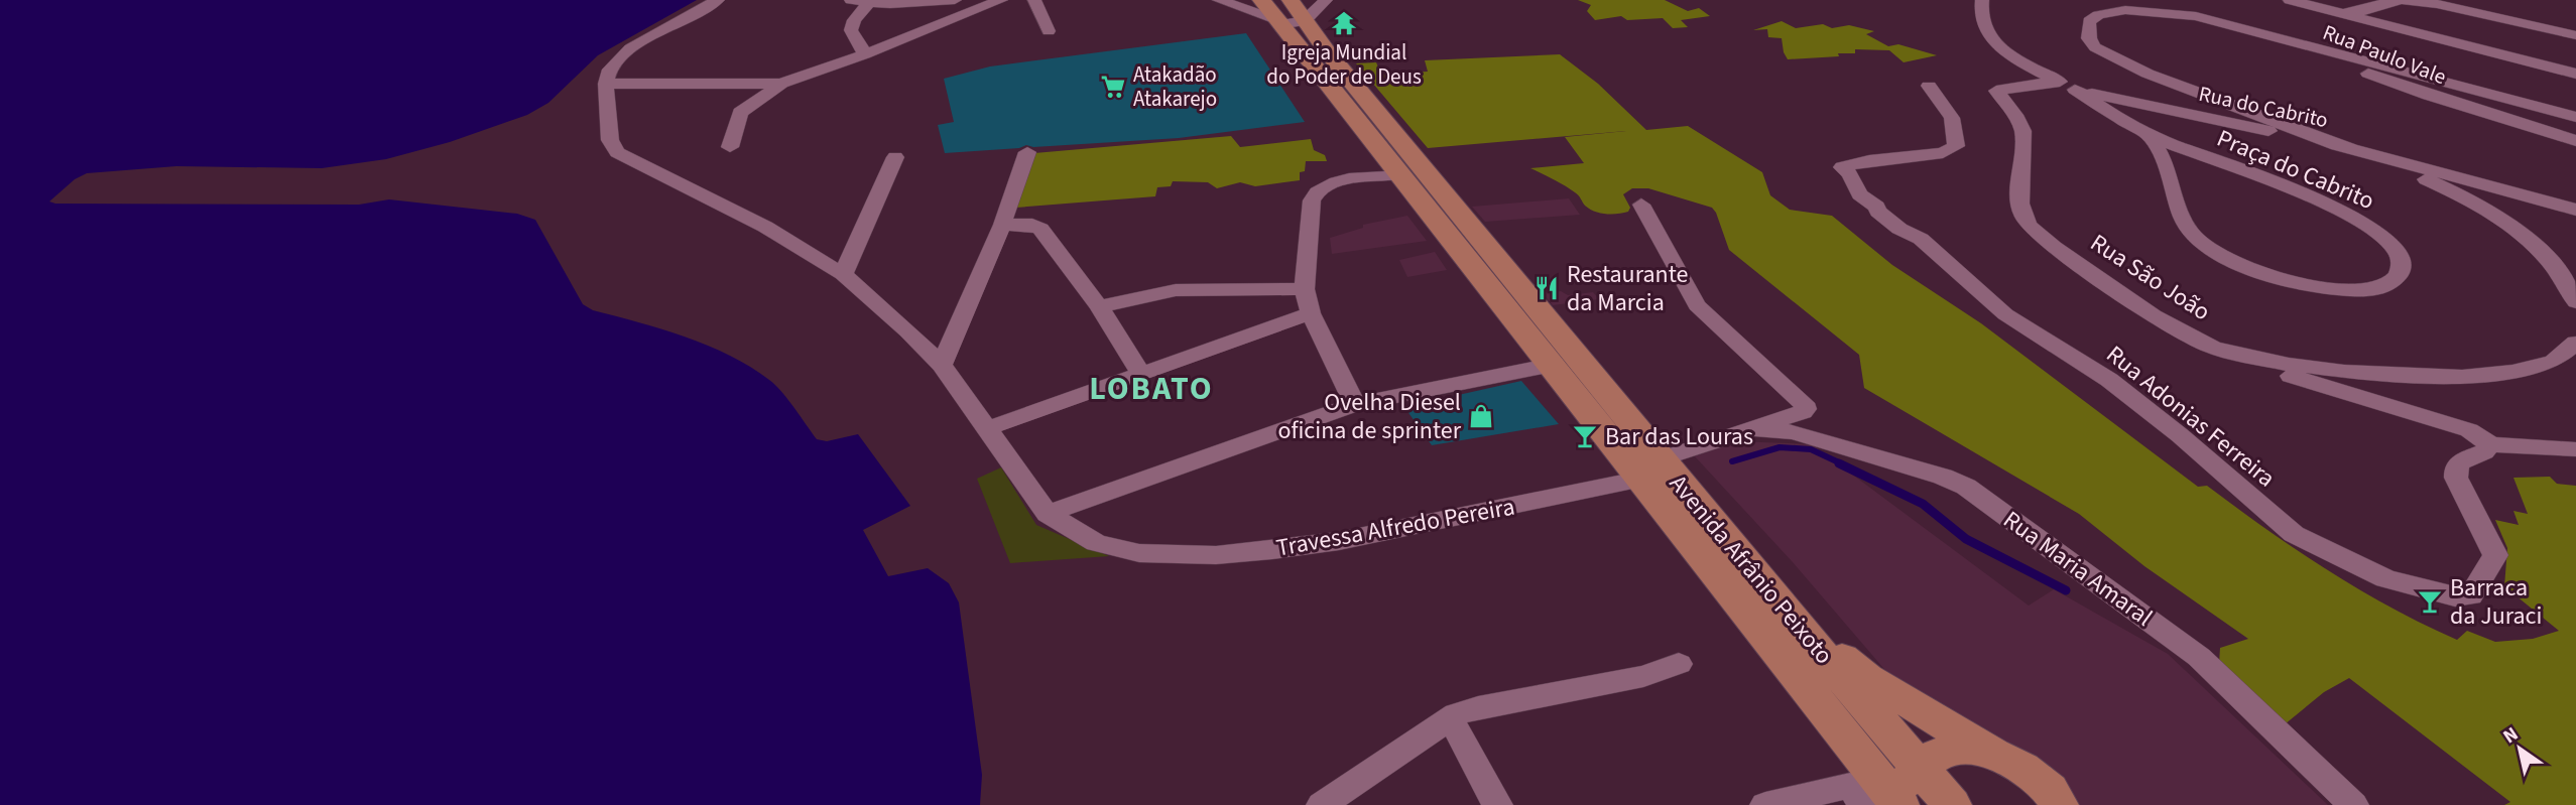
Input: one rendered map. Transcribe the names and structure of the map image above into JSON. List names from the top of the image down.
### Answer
{
  "streets": {
    "main road": ["Avenida Afrânio Peixoto"],
    "street": [
      "Rua Paulo Vale",
      "Rua do Cabrito",
      "Praça do Cabrito",
      "Rua São João",
      "Rua Adonias Ferreira",
      "Travessa Alfredo Pereira",
      "Rua Maria Amaral"
    ]
  },
  "crossings": [
    ["Rua do Cabrito", "Praça do Cabrito"],
    ["Rua do Cabrito", "Rua São João"],
    ["Praça do Cabrito", "Rua São João"],
    ["Travessa Alfredo Pereira", "Rua Maria Amaral"],
    ["Travessa Alfredo Pereira", "Avenida Afrânio Peixoto"]
  ],
  "districts": ["LOBATO"],
  "places": {
    "temple": ["Igreja Mundial do Poder de Deus"],
    "supermarket": ["Atakadão Atakarejo"],
    "restaurant": ["Restaurante da Marcia"],
    "shop": ["Ovelha Diesel oficina de sprinter"],
    "bar": ["Bar das Louras", "Barraca da Juraci"]
  },
  "north": "top left"
}
